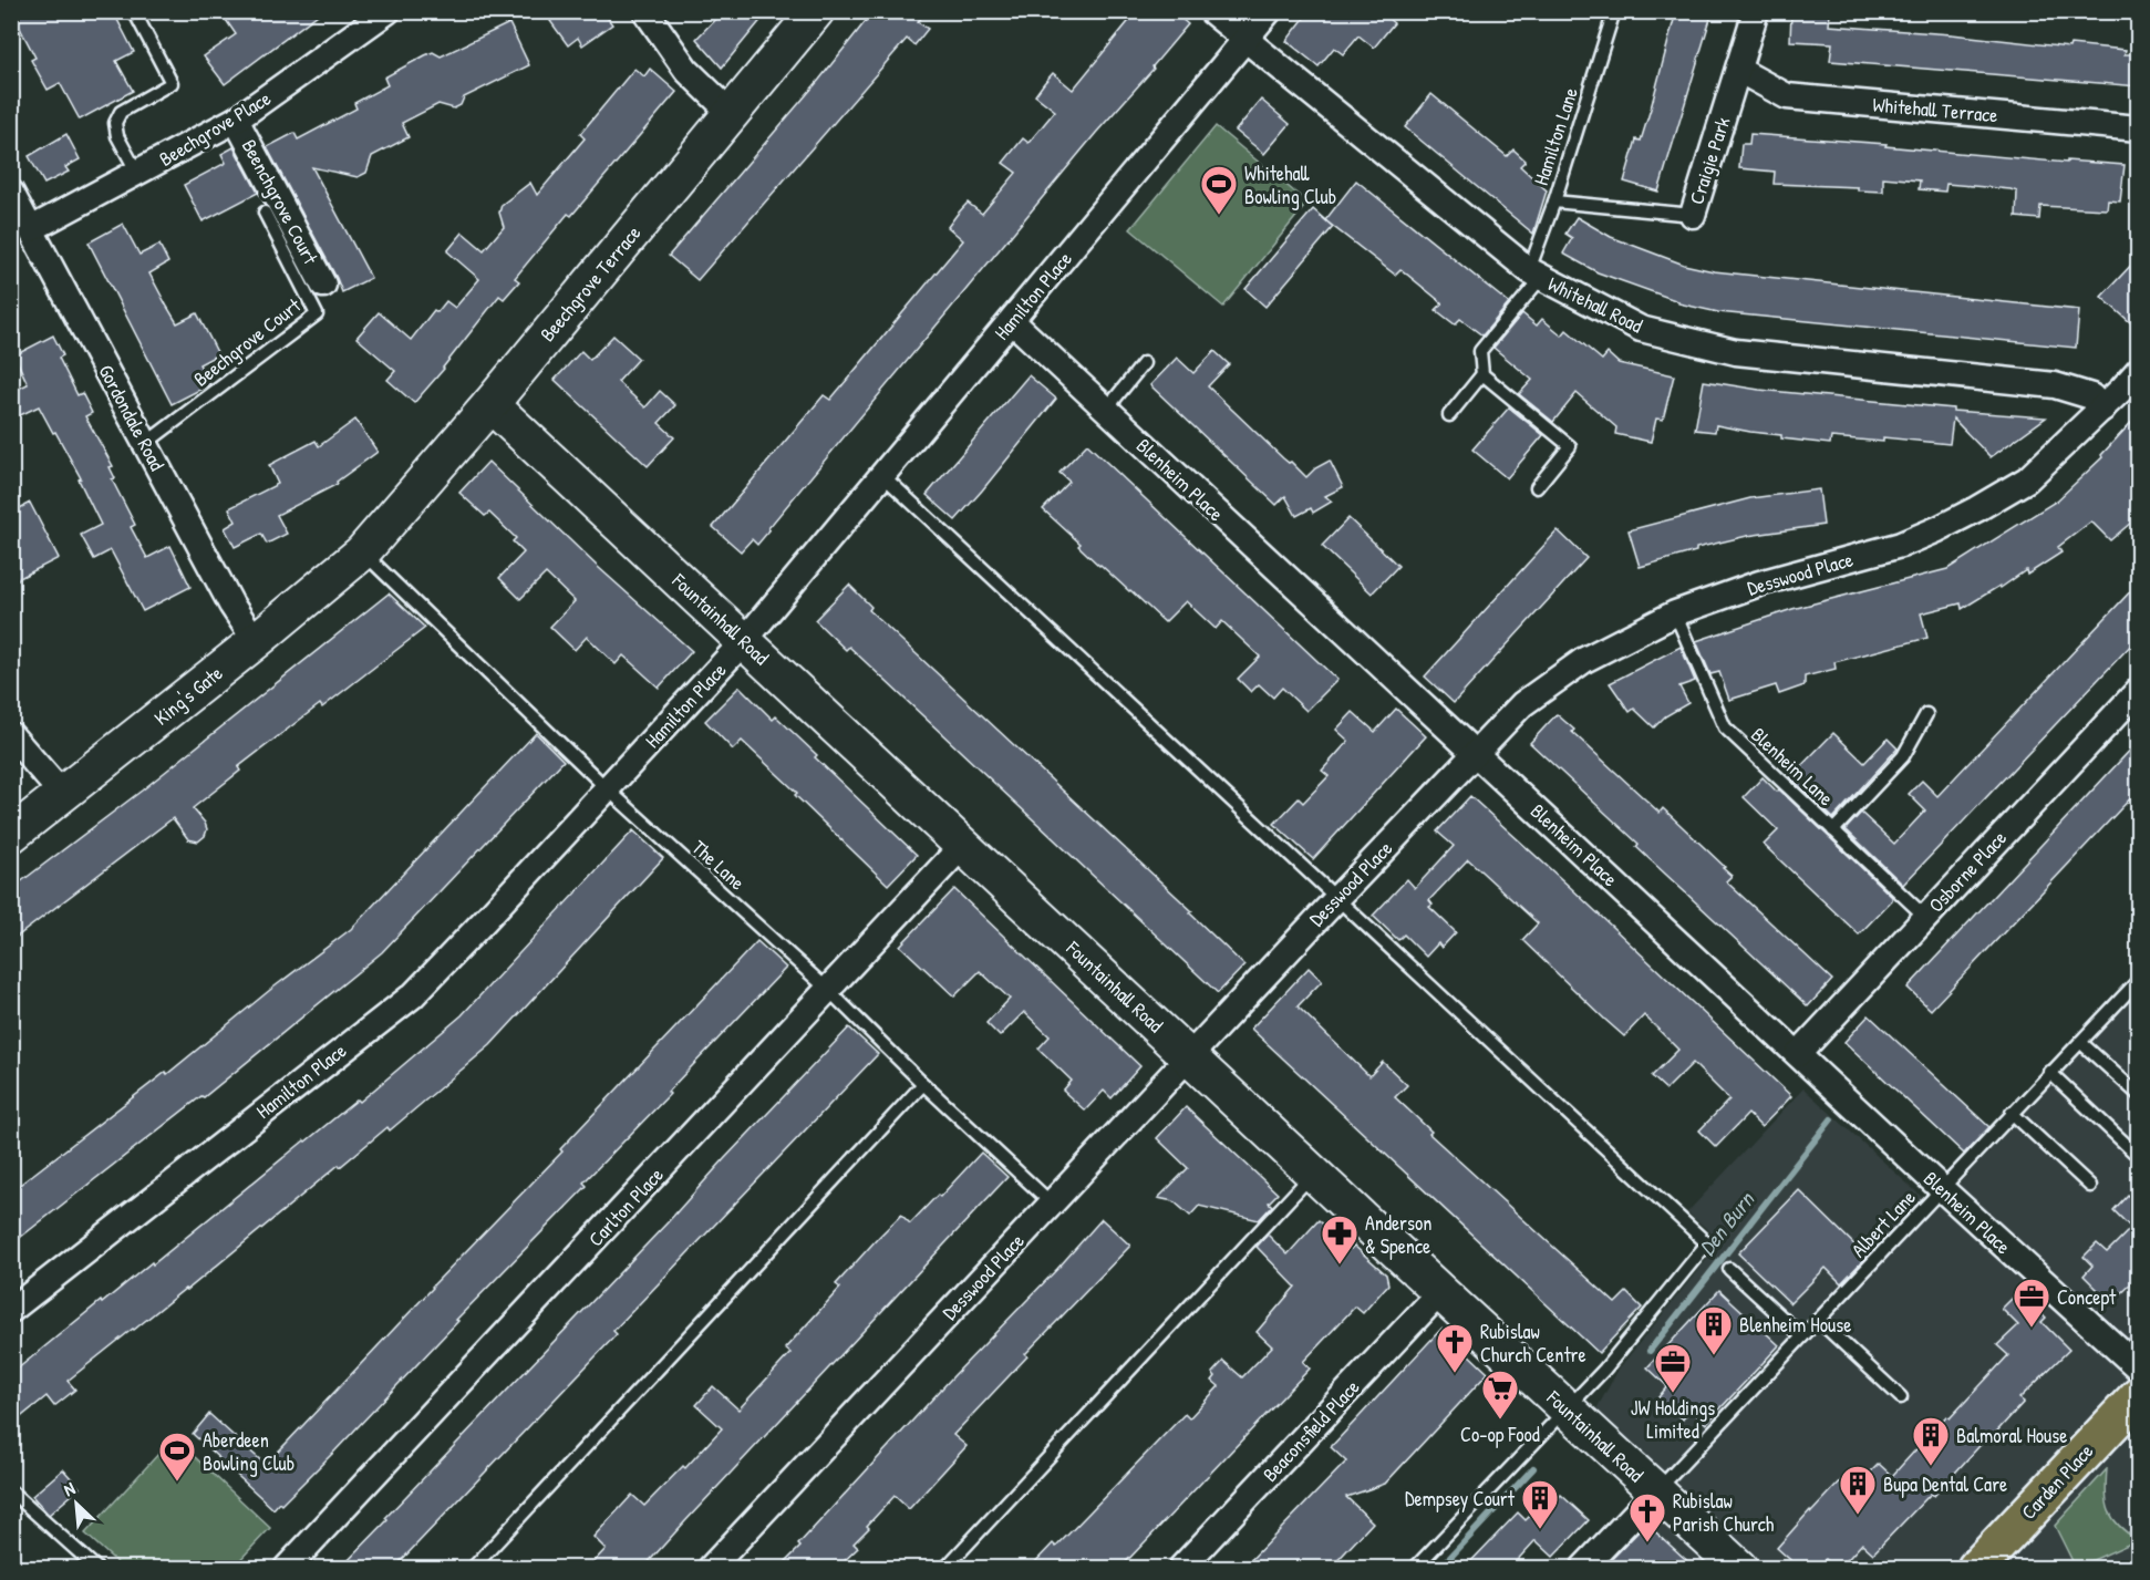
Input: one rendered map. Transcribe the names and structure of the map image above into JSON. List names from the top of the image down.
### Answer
{
  "streets": {
    "main road": ["Carden Place"],
    "street": [
      "Whitehall Terrace",
      "Beechgrove Place",
      "Craigie Park",
      "Beenchgrove Court",
      "Beechgrove Terrace",
      "Hamilton Place",
      "Whitehall Road",
      "Gordondale Road",
      "Blenheim Place",
      "Desswood Place",
      "Fountainhall Road",
      "King's Gate",
      "Osborne Place",
      "Carlton Place",
      "Beaconsfield Place"
    ],
    "lane": [
      "Hamilton Lane",
      "Beechgrove Court",
      "Blenheim Lane",
      "The Lane",
      "Albert Lane"
    ]
  },
  "crossings": [
    ["Whitehall Terrace", "Craigie Park"],
    ["Beechgrove Place", "Beenchgrove Court"],
    ["Beechgrove Place", "Gordondale Road"],
    ["Hamilton Lane", "Craigie Park"],
    ["Hamilton Lane", "Whitehall Road"],
    ["Beechgrove Terrace", "Fountainhall Road"],
    ["Beechgrove Terrace", "King's Gate"],
    ["Beechgrove Terrace", "The Lane"],
    ["Hamilton Place", "Whitehall Road"],
    ["Hamilton Place", "Blenheim Place"],
    ["Hamilton Place", "Fountainhall Road"],
    ["Hamilton Place", "The Lane"],
    ["Whitehall Road", "Desswood Place"],
    ["Beechgrove Court", "Gordondale Road"],
    ["Gordondale Road", "King's Gate"],
    ["Blenheim Place", "Desswood Place"],
    ["Blenheim Place", "Osborne Place"],
    ["Blenheim Place", "Albert Lane"],
    ["Desswood Place", "Fountainhall Road"],
    ["Desswood Place", "Blenheim Lane"],
    ["Desswood Place", "The Lane"],
    ["Fountainhall Road", "Carlton Place"],
    ["Fountainhall Road", "Albert Lane"],
    ["Fountainhall Road", "Beaconsfield Place"],
    ["King's Gate", "The Lane"],
    ["Blenheim Lane", "Osborne Place"],
    ["The Lane", "Carlton Place"]
  ],
  "water": ["Den Burn"],
  "places": {
    "sports": ["Whitehall Bowling Club", "Aberdeen Bowling Club"],
    "pharmacy": ["Anderson & Spence"],
    "office": ["Concept", "JW Holdings Limited"],
    "building": [
      "Blenheim House",
      "Balmoral House",
      "Bupa Dental Care",
      "Dempsey Court"
    ],
    "church": ["Rubislaw Church Centre", "Rubislaw Parish Church"],
    "supermarket": ["Co-op Food"]
  },
  "north": "top left"
}
